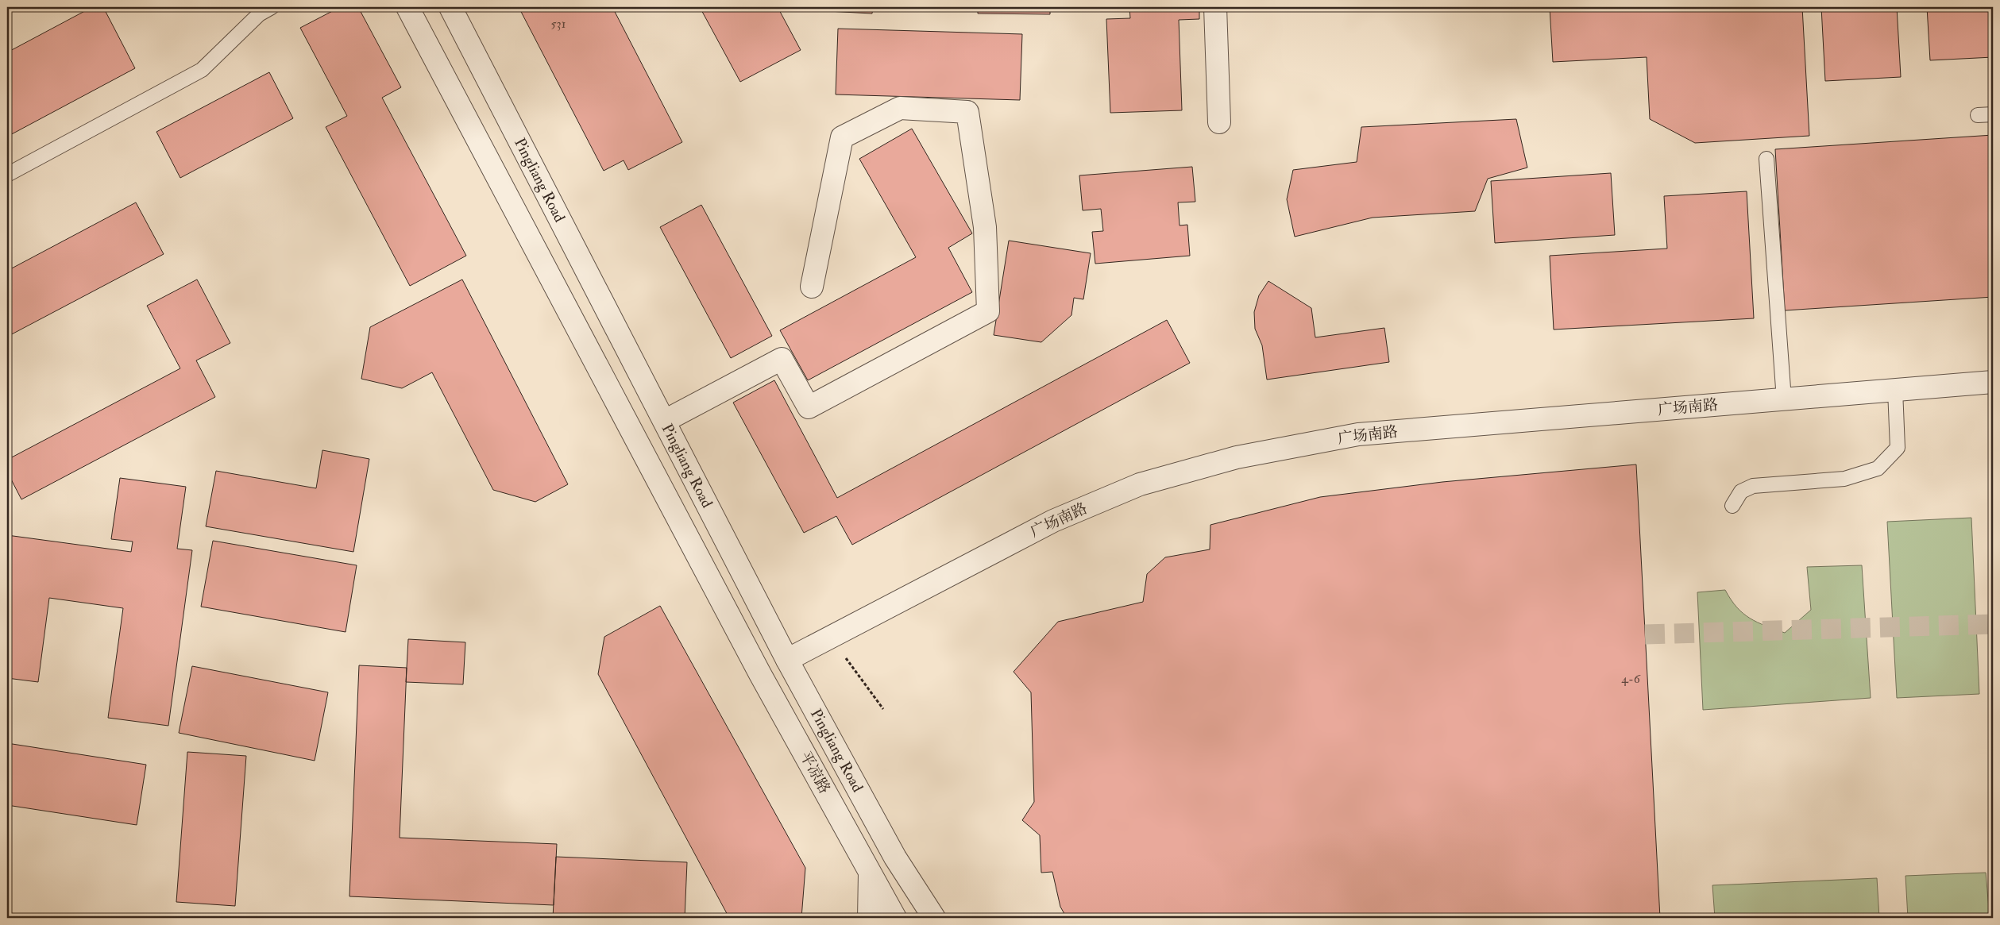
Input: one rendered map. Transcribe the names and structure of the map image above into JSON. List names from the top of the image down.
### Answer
{
  "streets": {
    "street": ["Pingliang Road", "广场南路", "平凉路"]
  },
  "crossings": [
    ["Pingliang Road", "广场南路"]
  ],
  "house_numbers": ["531", "4-6"]
}
